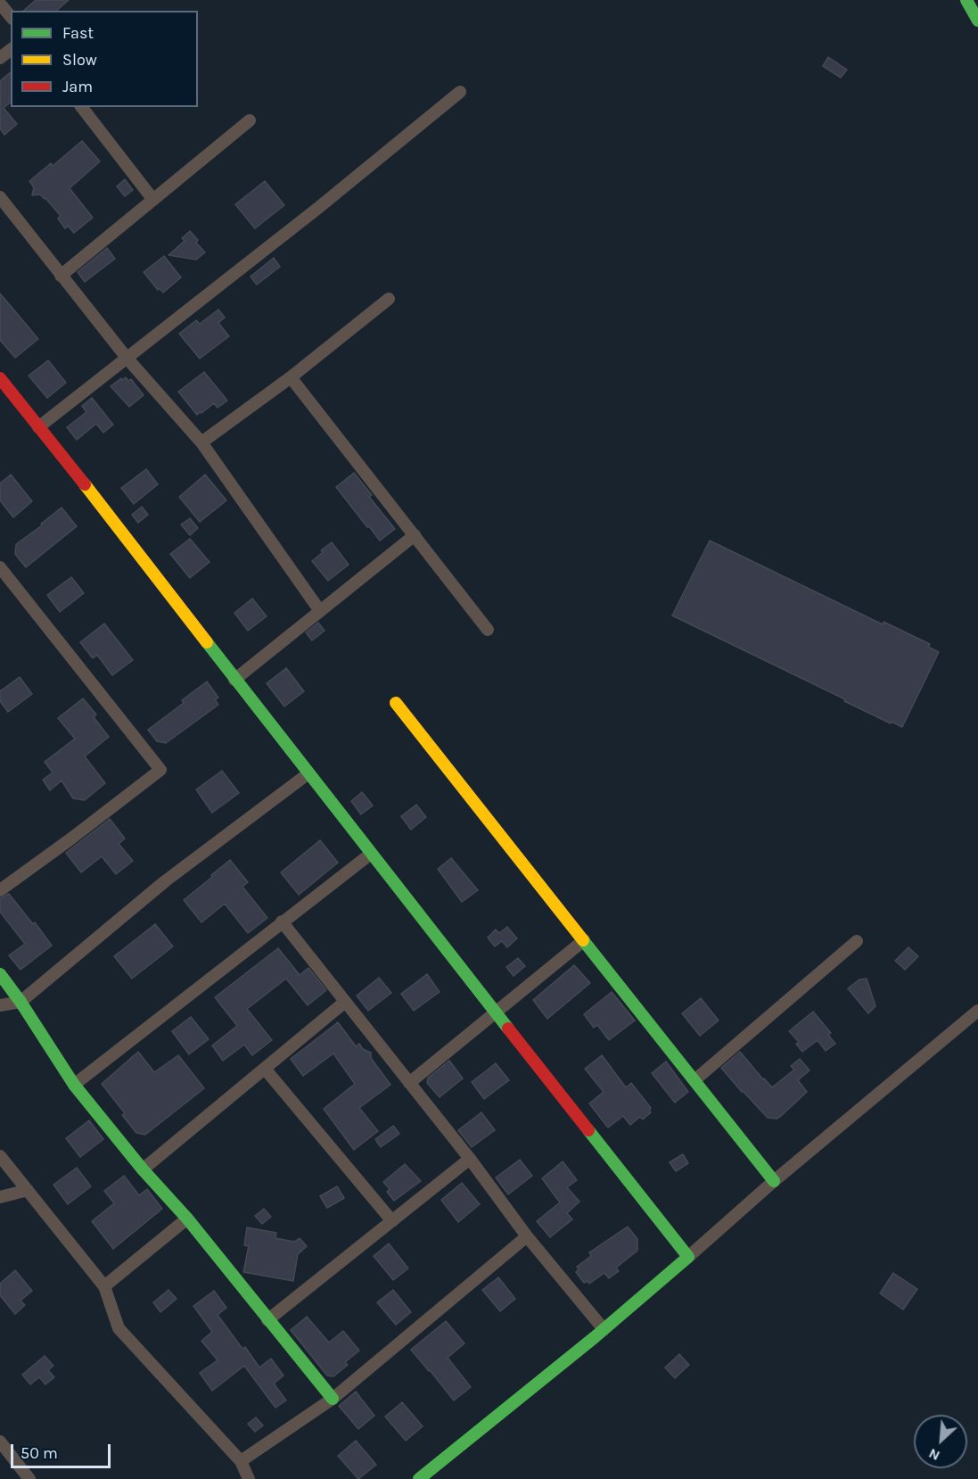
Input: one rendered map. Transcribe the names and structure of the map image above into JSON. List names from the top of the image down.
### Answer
{
  "legend": ["Fast", "Slow", "Jam"],
  "scale_bar": "50 m",
  "north": "bottom left"
}
